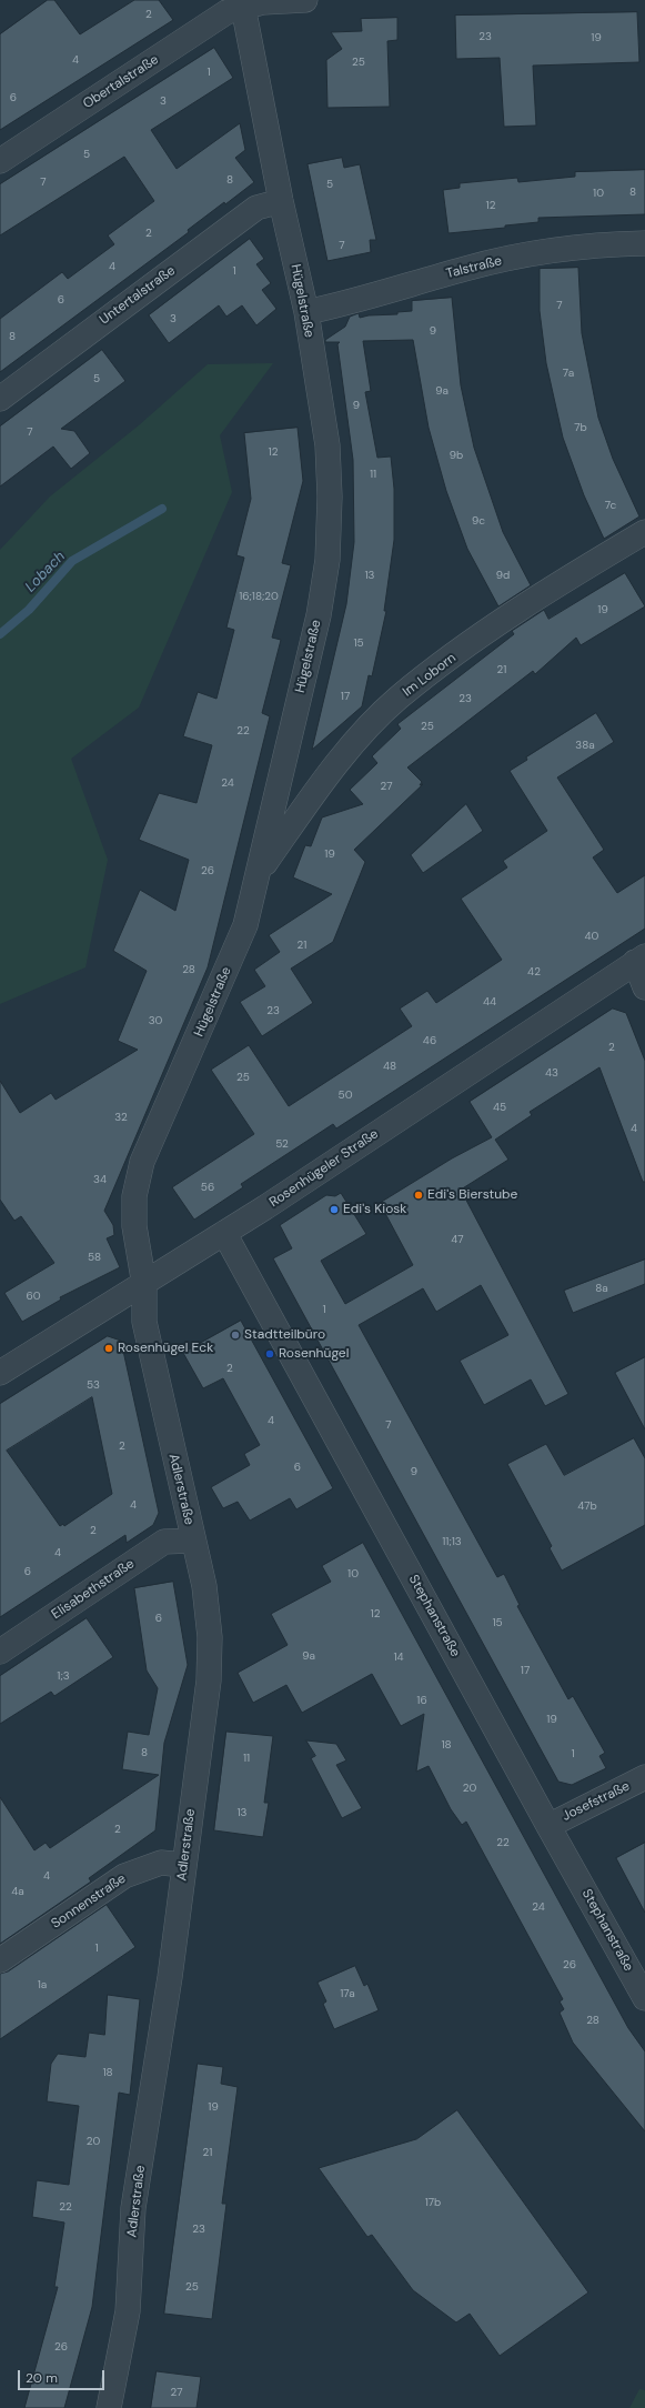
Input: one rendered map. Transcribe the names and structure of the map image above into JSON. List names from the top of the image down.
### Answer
{
  "streets": {
    "street": [
      "Obertalstraße",
      "Talstraße",
      "Untertalstraße",
      "Hügelstraße",
      "Im Loborn",
      "Rosenhügeler Straße",
      "Adlerstraße",
      "Elisabethstraße",
      "Stephanstraße",
      "Josefstraße",
      "Sonnenstraße"
    ]
  },
  "crossings": [
    ["Obertalstraße", "Hügelstraße"],
    ["Talstraße", "Hügelstraße"],
    ["Untertalstraße", "Hügelstraße"],
    ["Hügelstraße", "Im Loborn"],
    ["Hügelstraße", "Rosenhügeler Straße"],
    ["Hügelstraße", "Adlerstraße"],
    ["Rosenhügeler Straße", "Adlerstraße"],
    ["Rosenhügeler Straße", "Stephanstraße"],
    ["Adlerstraße", "Elisabethstraße"],
    ["Adlerstraße", "Sonnenstraße"],
    ["Stephanstraße", "Josefstraße"]
  ],
  "water": ["Lobach"],
  "places": [
    "Edi's Bierstube",
    "Edi's Kiosk",
    "Stadtteilbüro",
    "Rosenhügel Eck",
    "Rosenhügel"
  ],
  "house_numbers": [
    "2",
    "23",
    "19",
    "4",
    "25",
    "1",
    "6",
    "3",
    "5",
    "8",
    "7",
    "5",
    "8",
    "10",
    "12",
    "2",
    "7",
    "4",
    "1",
    "6",
    "7",
    "3",
    "9",
    "8",
    "7a",
    "5",
    "9a",
    "9",
    "7b",
    "7",
    "12",
    "9b",
    "11",
    "7c",
    "9c",
    "13",
    "9d",
    "16;18;20",
    "19",
    "15",
    "21",
    "17",
    "23",
    "25",
    "22",
    "38a",
    "24",
    "27",
    "19",
    "26",
    "40",
    "21",
    "28",
    "42",
    "44",
    "23",
    "30",
    "46",
    "2",
    "48",
    "43",
    "25",
    "50",
    "45",
    "32",
    "4",
    "52",
    "34",
    "56",
    "47",
    "58",
    "8a",
    "60",
    "1",
    "2",
    "53",
    "4",
    "7",
    "2",
    "6",
    "9",
    "4",
    "47b",
    "2",
    "11;13",
    "4",
    "6",
    "10",
    "12",
    "6",
    "15",
    "9a",
    "14",
    "17",
    "1;3",
    "16",
    "19",
    "18",
    "8",
    "1",
    "11",
    "20",
    "13",
    "2",
    "22",
    "4",
    "4a",
    "24",
    "1",
    "26",
    "1a",
    "17a",
    "28",
    "18",
    "19",
    "20",
    "21",
    "17b",
    "22",
    "23",
    "25",
    "26",
    "27"
  ],
  "scale_bar": "20 m"
}
